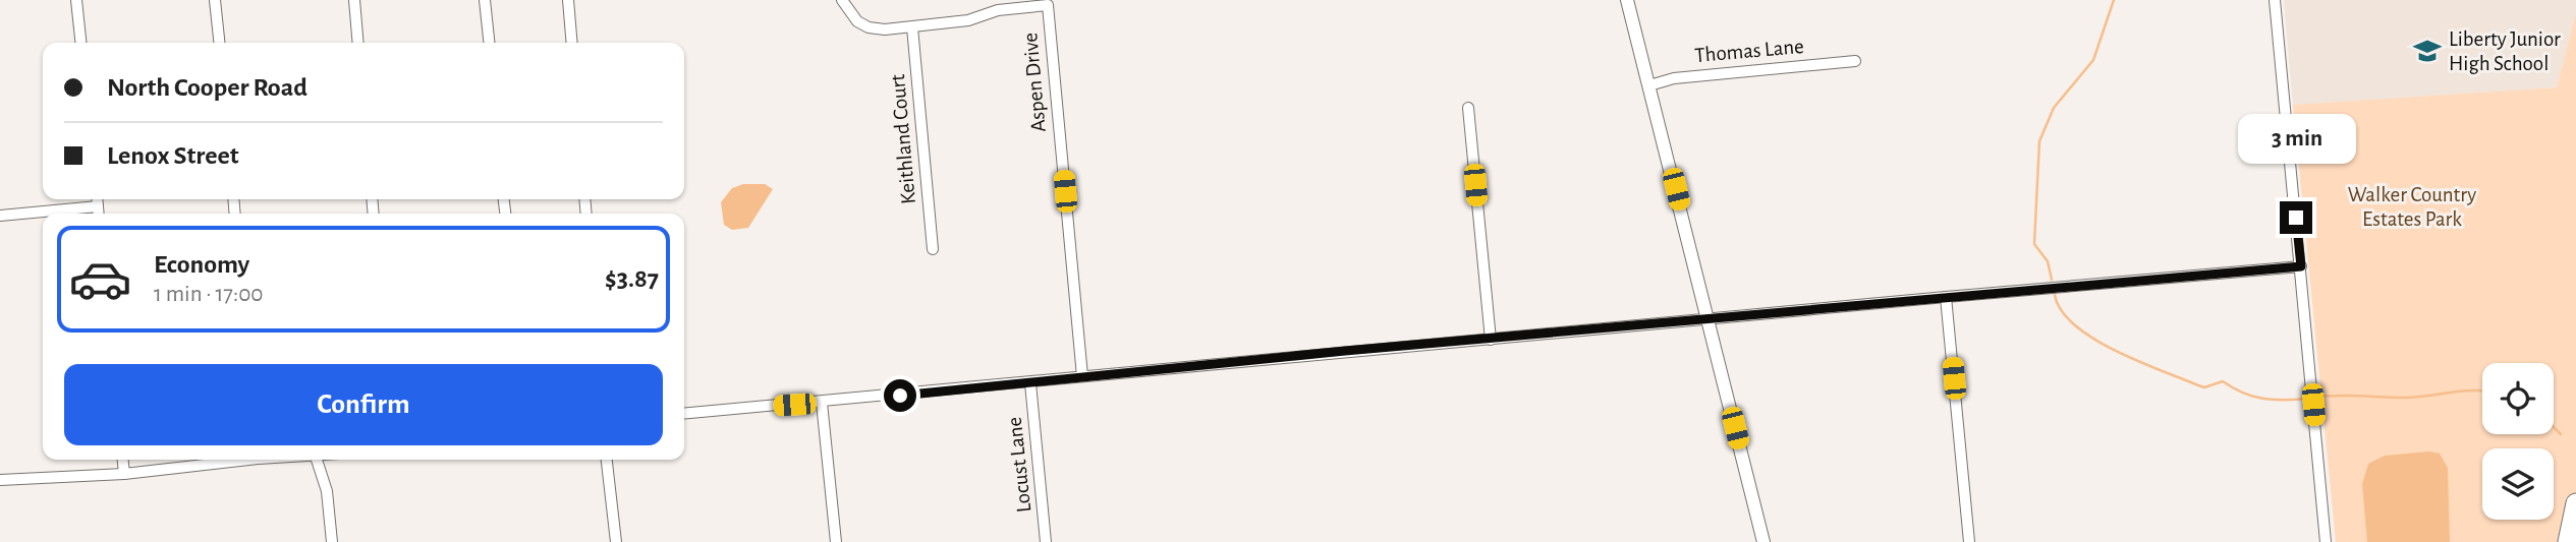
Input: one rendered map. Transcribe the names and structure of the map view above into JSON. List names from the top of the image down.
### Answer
{
  "streets": {
    "street": [
      "Thomas Lane",
      "Aspen Drive",
      "Keithland Court",
      "Locust Lane"
    ]
  },
  "crossings": [
    ["Aspen Drive", "Keithland Court"]
  ],
  "parks": ["Walker Country Estates Park"],
  "places": {
    "school or university": ["Liberty Junior High School"]
  },
  "page": {
    "banner": ["North Cooper Road", "Lenox Street"],
    "bubble": "3 min",
    "list": [
      {
        "name": "Economy",
        "note": "1 min · 17:00",
        "value": "$3.87"
      }
    ],
    "buttons": "Confirm"
  }
}
